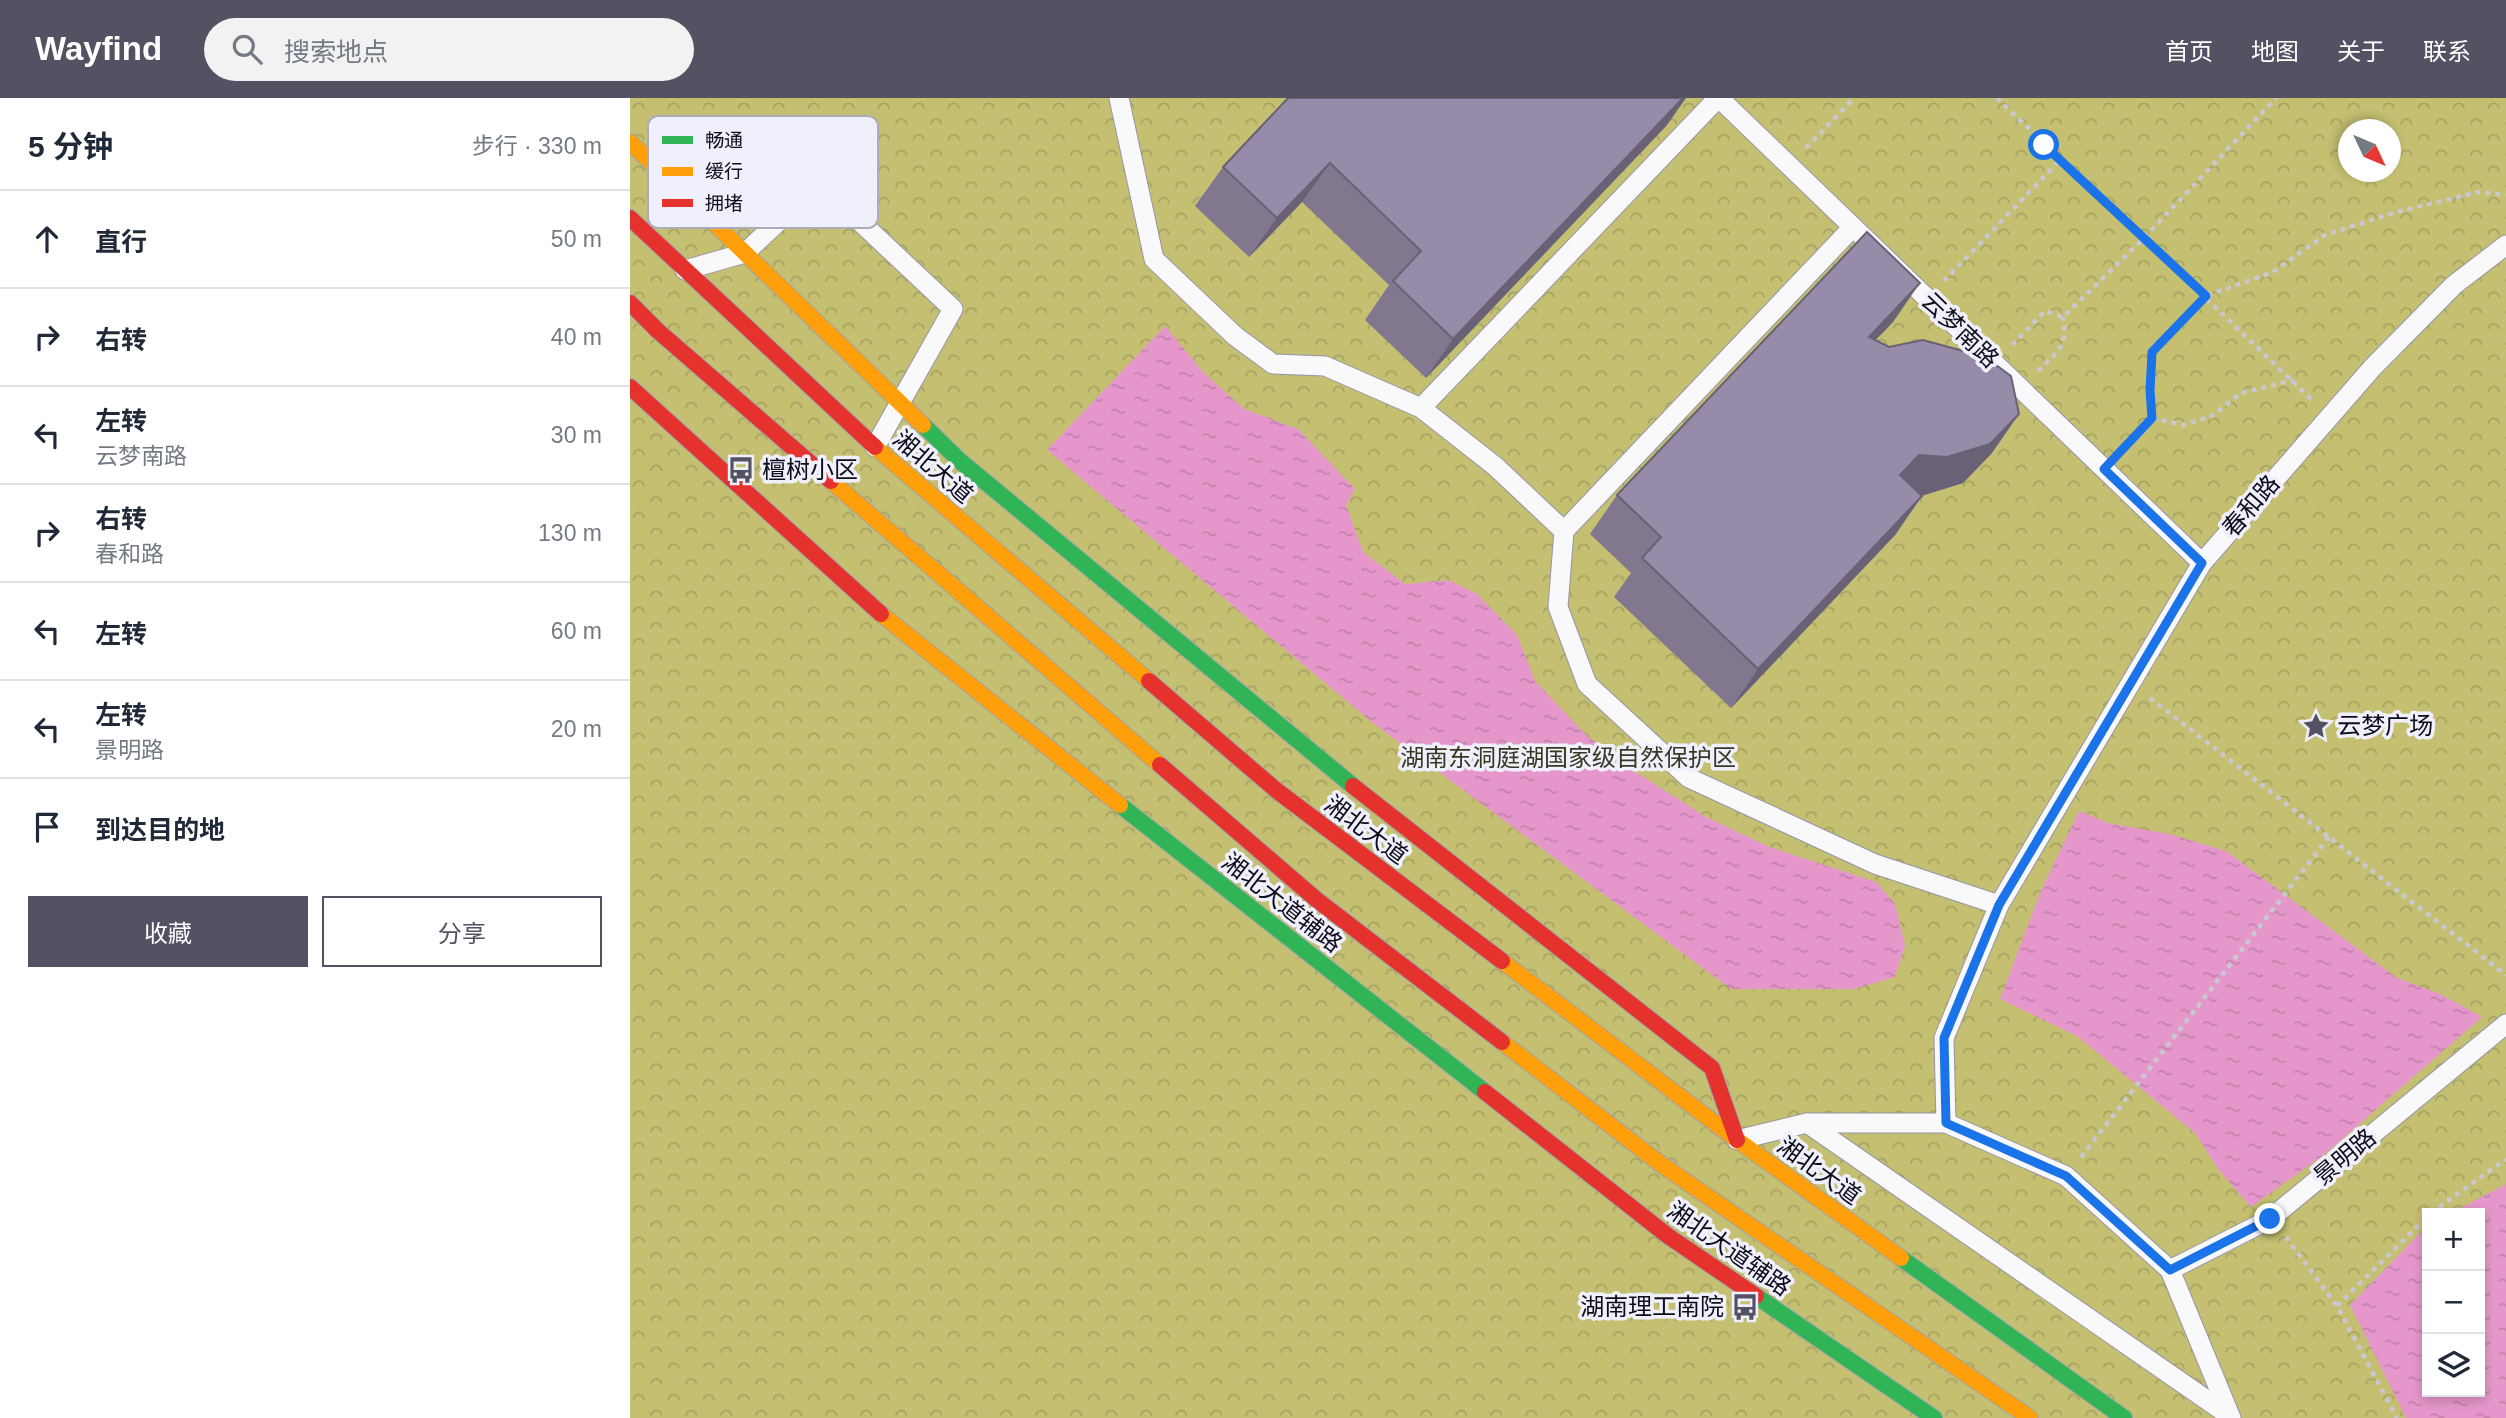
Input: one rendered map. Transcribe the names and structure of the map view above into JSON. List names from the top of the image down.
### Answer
{
  "streets": {
    "main road": ["湘北大道", "湘北大道辅路"],
    "lane": ["云梦南路", "春和路", "景明路"]
  },
  "crossings": [
    ["云梦南路", "春和路"]
  ],
  "parks": ["湖南东洞庭湖国家级自然保护区"],
  "places": {
    "bus stop": ["檀树小区", "湖南理工南院"],
    "place": ["云梦广场"]
  },
  "legend": ["畅通", "缓行", "拥堵"],
  "north": "bottom right",
  "page": {
    "header": "Wayfind",
    "search": "搜索地点",
    "nav": [
      "首页",
      "地图",
      "关于",
      "联系"
    ],
    "heading": ["5 分钟", "步行 · 330 m"],
    "list": [
      ["直行", "50 m"],
      ["右转", "40 m"],
      ["左转", "云梦南路", "30 m"],
      ["右转", "春和路", "130 m"],
      ["左转", "60 m"],
      ["左转", "景明路", "20 m"],
      "到达目的地"
    ],
    "buttons": ["收藏", "分享"],
    "map_buttons": ["+", "−"]
  }
}
